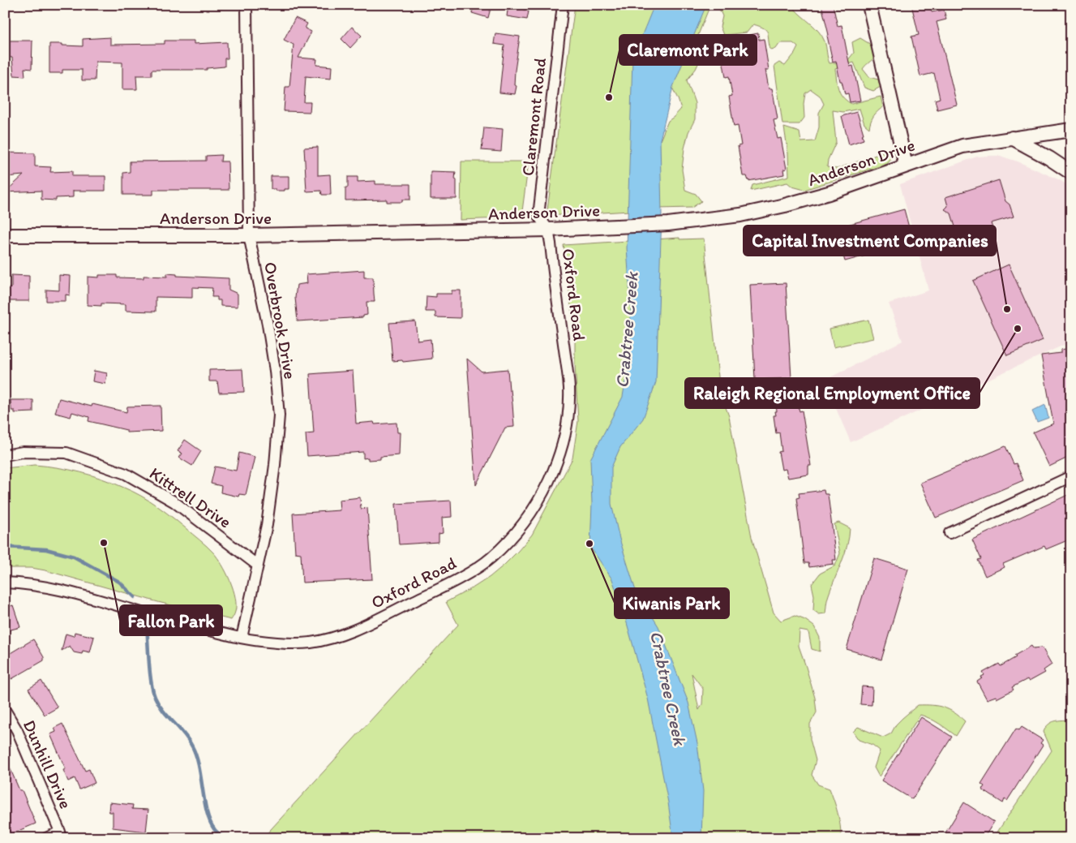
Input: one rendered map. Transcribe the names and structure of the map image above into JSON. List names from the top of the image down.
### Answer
{
  "streets": {
    "street": [
      "Claremont Road",
      "Anderson Drive",
      "Oxford Road",
      "Overbrook Drive",
      "Kittrell Drive",
      "Dunhill Drive"
    ]
  },
  "crossings": [
    ["Claremont Road", "Anderson Drive"],
    ["Claremont Road", "Oxford Road"],
    ["Anderson Drive", "Oxford Road"],
    ["Anderson Drive", "Overbrook Drive"],
    ["Oxford Road", "Overbrook Drive"],
    ["Overbrook Drive", "Kittrell Drive"]
  ],
  "water": ["Crabtree Creek"],
  "places": [
    "Claremont Park",
    "Capital Investment Companies",
    "Raleigh Regional Employment Office",
    "Fallon Park",
    "Kiwanis Park"
  ]
}
